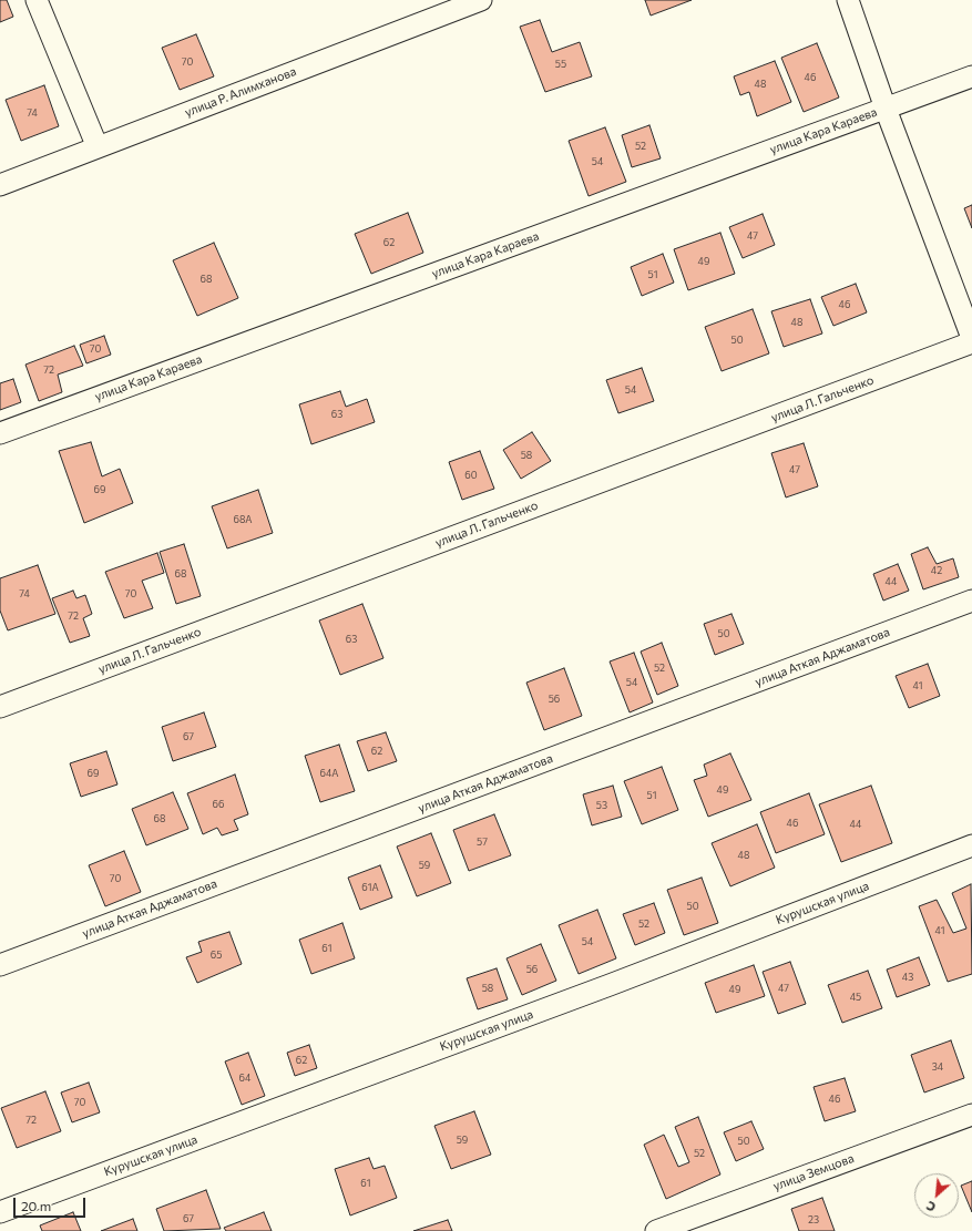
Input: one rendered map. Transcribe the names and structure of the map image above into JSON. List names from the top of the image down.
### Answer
{
  "streets": {
    "street": [
      "улица Р. Алимханова",
      "улица Кара Караева",
      "улица Л. Гальченко",
      "улица Аткая Аджаматова",
      "Курушская улица",
      "улица Земцова"
    ]
  },
  "house_numbers": [
    "70",
    "55",
    "46",
    "48",
    "74",
    "52",
    "54",
    "47",
    "62",
    "49",
    "51",
    "68",
    "46",
    "48",
    "50",
    "70",
    "72",
    "54",
    "63",
    "58",
    "47",
    "60",
    "69",
    "68А",
    "42",
    "68",
    "44",
    "74",
    "70",
    "72",
    "50",
    "63",
    "52",
    "54",
    "41",
    "56",
    "67",
    "62",
    "69",
    "64А",
    "49",
    "51",
    "66",
    "53",
    "68",
    "46",
    "44",
    "57",
    "48",
    "59",
    "70",
    "61А",
    "50",
    "52",
    "41",
    "54",
    "61",
    "65",
    "56",
    "43",
    "58",
    "47",
    "49",
    "45",
    "62",
    "34",
    "64",
    "46",
    "70",
    "72",
    "59",
    "50",
    "52",
    "61",
    "67",
    "23"
  ],
  "scale_bar": "20 m",
  "north": "bottom left"
}
